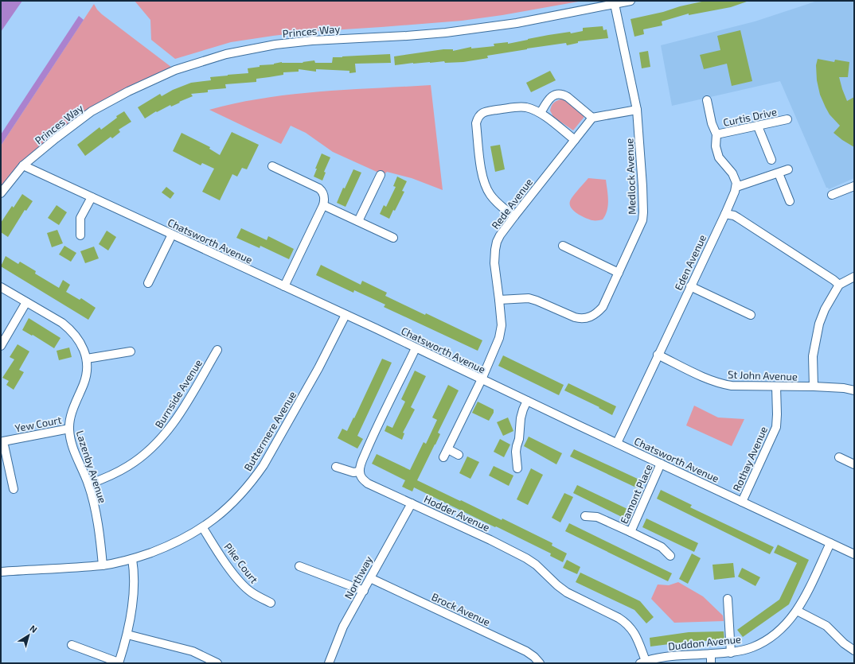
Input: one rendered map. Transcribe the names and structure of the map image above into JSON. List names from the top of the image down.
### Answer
{
  "streets": {
    "street": [
      "Princes Way",
      "Curtis Drive",
      "Medlock Avenue",
      "Rede Avenue",
      "Chatsworth Avenue",
      "Eden Avenue",
      "St John Avenue",
      "Burnside Avenue",
      "Yew Court",
      "Buttermere Avenue",
      "Rothay Avenue",
      "Lazenby Avenue",
      "Eamont Place",
      "Hodder Avenue",
      "Pike Court",
      "Northway",
      "Brock Avenue",
      "Duddon Avenue"
    ]
  },
  "crossings": [
    ["Princes Way", "Medlock Avenue"],
    ["Princes Way", "Chatsworth Avenue"],
    ["Medlock Avenue", "Rede Avenue"],
    ["Rede Avenue", "Chatsworth Avenue"],
    ["Chatsworth Avenue", "Eden Avenue"],
    ["Chatsworth Avenue", "Buttermere Avenue"],
    ["Chatsworth Avenue", "Rothay Avenue"],
    ["Chatsworth Avenue", "Eamont Place"],
    ["Chatsworth Avenue", "Duddon Avenue"],
    ["Eden Avenue", "St John Avenue"],
    ["St John Avenue", "Rothay Avenue"],
    ["Burnside Avenue", "Lazenby Avenue"],
    ["Yew Court", "Lazenby Avenue"],
    ["Buttermere Avenue", "Lazenby Avenue"],
    ["Buttermere Avenue", "Pike Court"],
    ["Hodder Avenue", "Northway"],
    ["Hodder Avenue", "Duddon Avenue"],
    ["Northway", "Brock Avenue"]
  ],
  "north": "top right"
}
